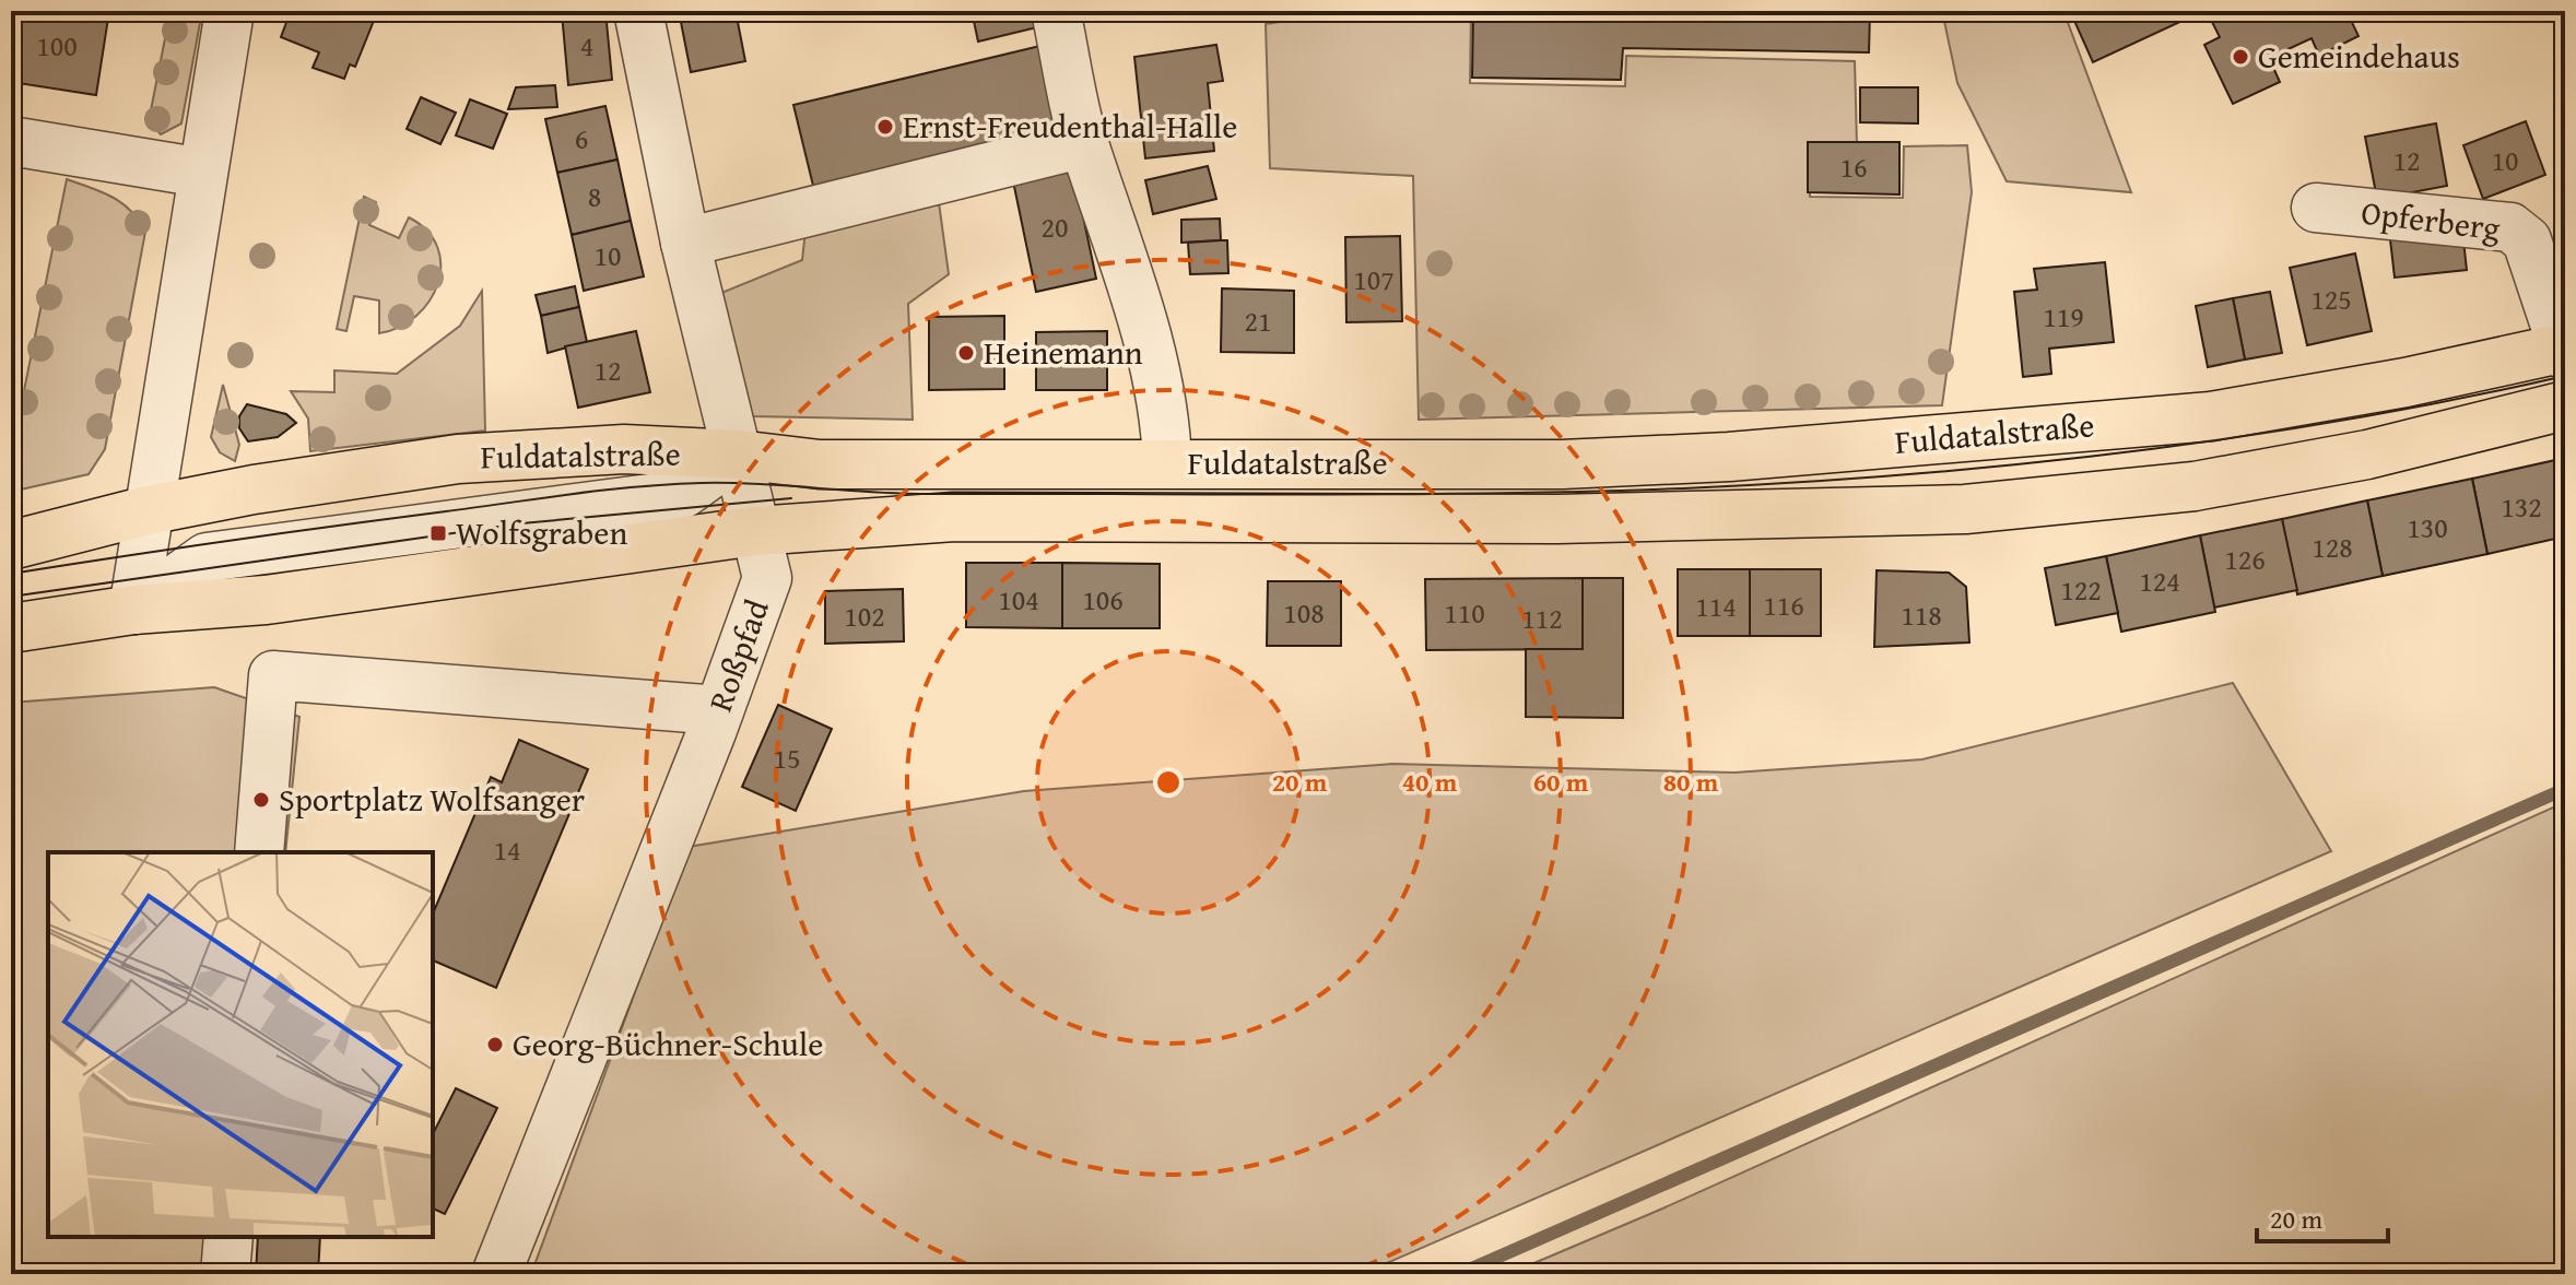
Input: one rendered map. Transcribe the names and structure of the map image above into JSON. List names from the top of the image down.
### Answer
{
  "streets": {
    "main road": ["Fuldatalstraße"],
    "street": ["Opferberg", "Roßpfad"]
  },
  "crossings": [
    ["Opferberg", "Fuldatalstraße"],
    ["Fuldatalstraße", "Roßpfad"]
  ],
  "places": {
    "other": [
      "Gemeindehaus",
      "Ernst-Freudenthal-Halle",
      "Heinemann",
      "Sportplatz Wolfsanger",
      "Georg-Büchner-Schule"
    ],
    "transit": ["Wolfsgraben"]
  },
  "house_numbers": [
    "100",
    "4",
    "6",
    "12",
    "10",
    "16",
    "8",
    "20",
    "10",
    "107",
    "125",
    "119",
    "21",
    "12",
    "132",
    "130",
    "128",
    "126",
    "124",
    "122",
    "104",
    "106",
    "116",
    "114",
    "108",
    "110",
    "118",
    "102",
    "112",
    "15",
    "14"
  ],
  "scale_bar": "20 m",
  "rings": [
    "20 m",
    "40 m",
    "60 m",
    "80 m"
  ]
}
